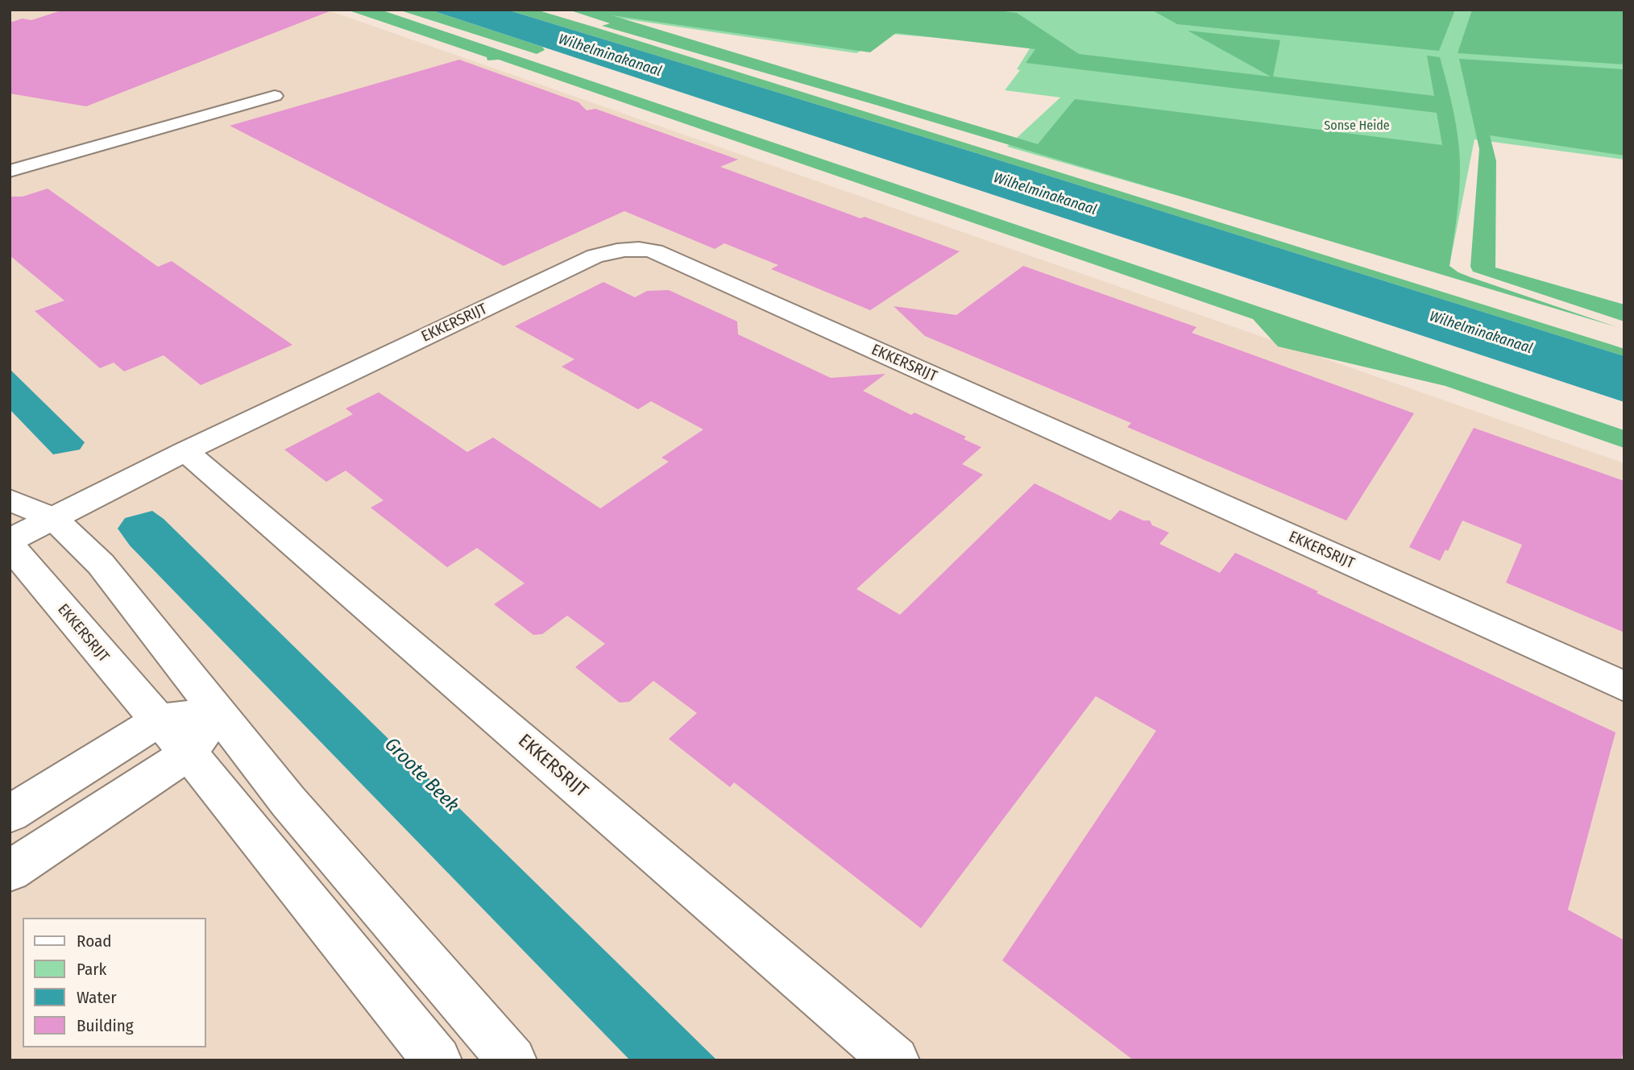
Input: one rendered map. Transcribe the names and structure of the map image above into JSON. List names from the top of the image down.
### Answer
{
  "streets": {
    "street": ["EKKERSRIJT"]
  },
  "water": ["Wilhelminakanaal", "Groote Beek"],
  "parks": ["Sonse Heide"],
  "legend": [
    "Road",
    "Park",
    "Water",
    "Building"
  ]
}
